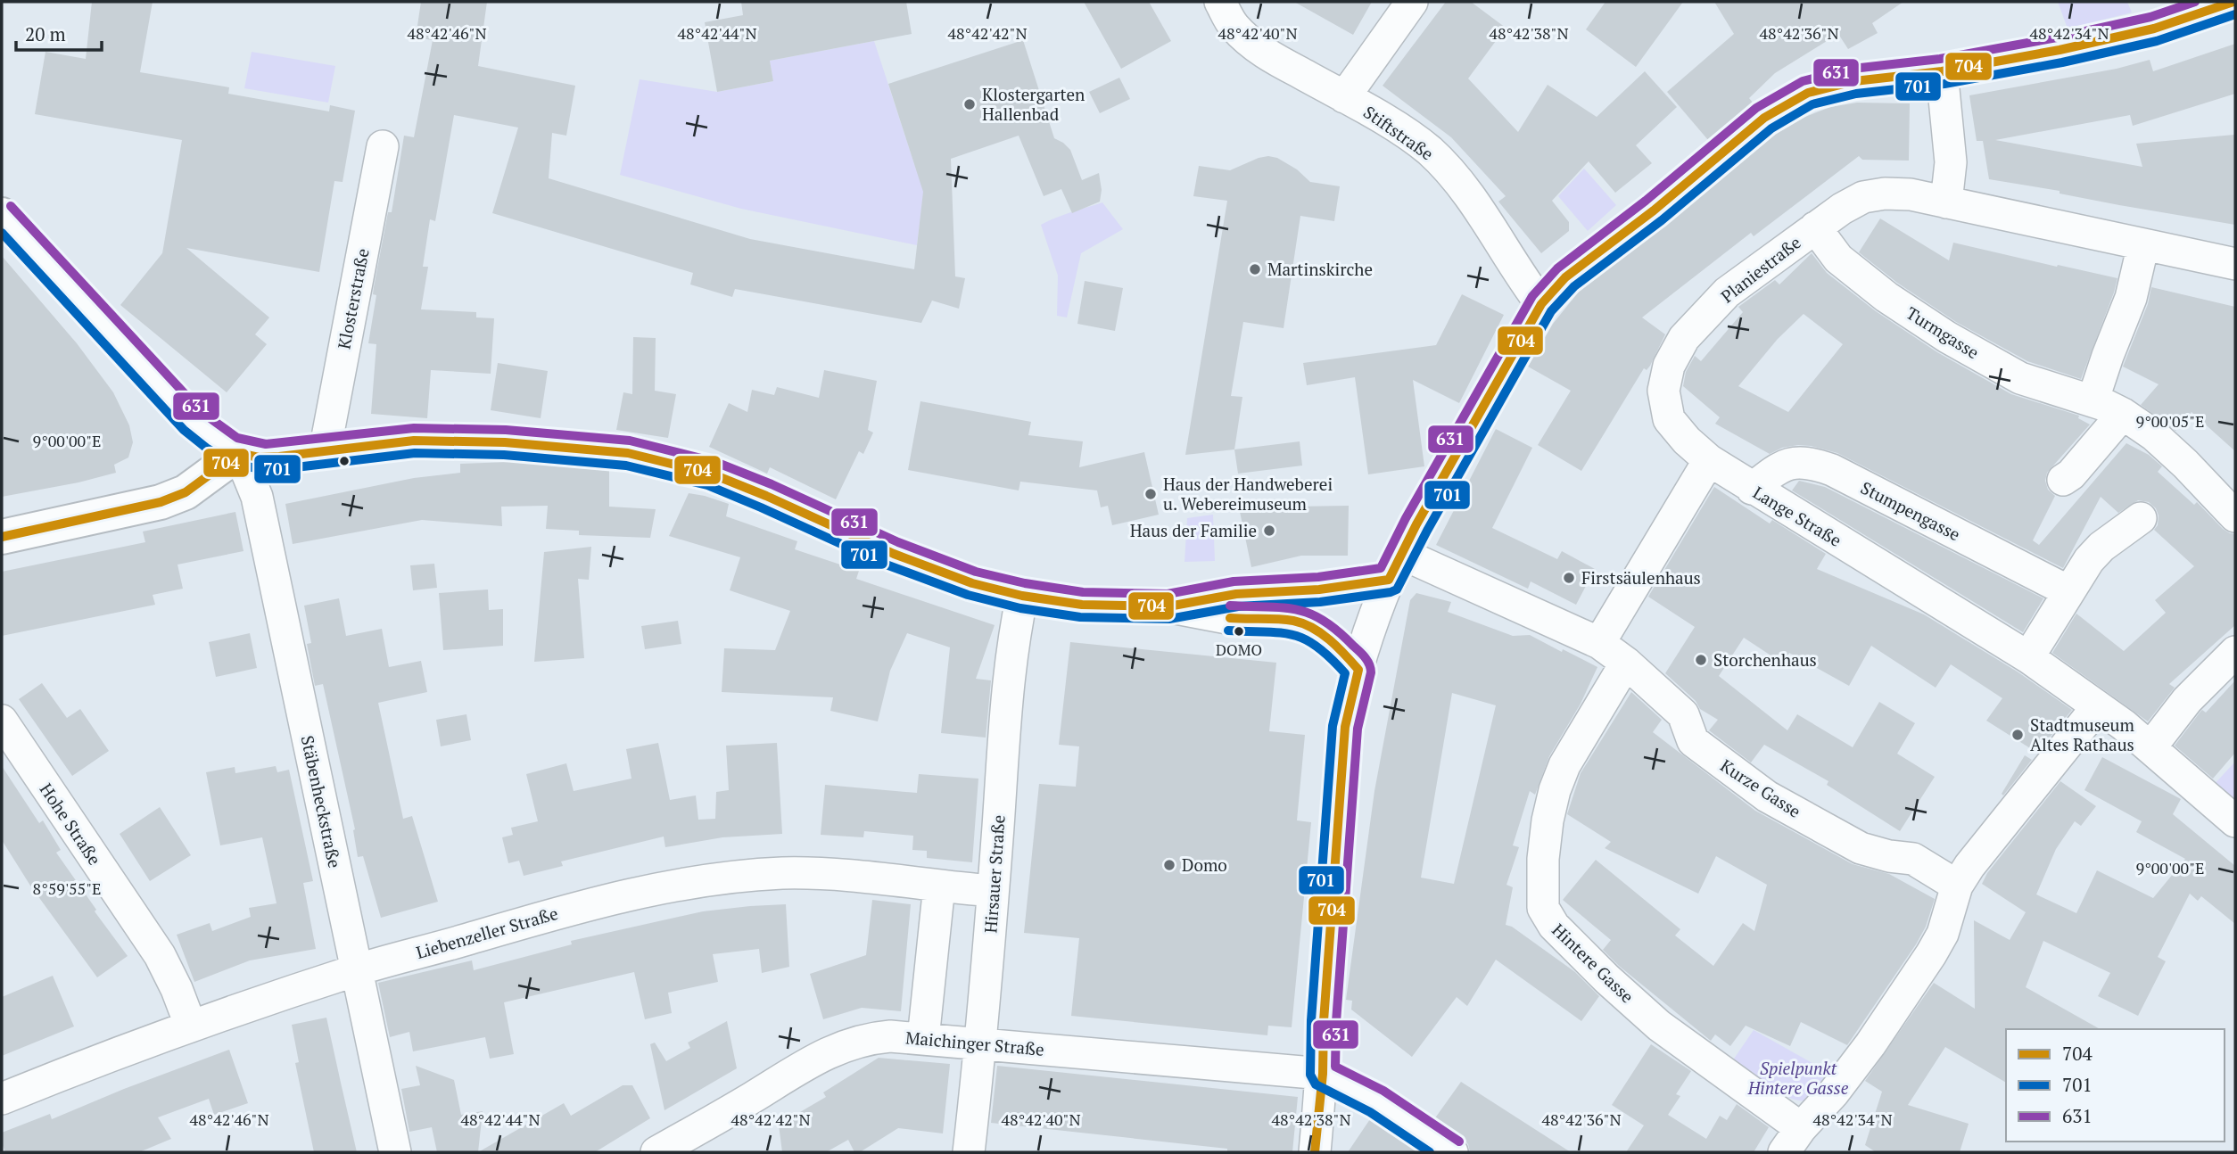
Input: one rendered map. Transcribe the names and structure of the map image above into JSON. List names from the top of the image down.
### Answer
{
  "streets": {
    "street": [
      "Stiftstraße",
      "Planiestraße",
      "Klosterstraße",
      "Turmgasse",
      "Stumpengasse",
      "Lange Straße",
      "Kurze Gasse",
      "Stäbenheckstraße",
      "Hohe Straße",
      "Hirsauer Straße",
      "Liebenzeller Straße",
      "Hintere Gasse",
      "Maichinger Straße"
    ]
  },
  "crossings": [
    ["Planiestraße", "Turmgasse"],
    ["Planiestraße", "Lange Straße"],
    ["Stumpengasse", "Lange Straße"],
    ["Lange Straße", "Hintere Gasse"],
    ["Kurze Gasse", "Hintere Gasse"],
    ["Stäbenheckstraße", "Liebenzeller Straße"],
    ["Hohe Straße", "Liebenzeller Straße"],
    ["Hirsauer Straße", "Liebenzeller Straße"],
    ["Hirsauer Straße", "Maichinger Straße"]
  ],
  "parks": ["Spielpunkt Hintere Gasse"],
  "places": [
    "Klostergarten Hallenbad",
    "Martinskirche",
    "Haus der Handweberei u. Webereimuseum",
    "Haus der Familie",
    "Firstsäulenhaus",
    "DOMO",
    "Storchenhaus",
    "Stadtmuseum Altes Rathaus",
    "Domo"
  ],
  "lines": ["transit line 704", "transit line 631", "transit line 701"],
  "legend": ["704", "701", "631"],
  "scale_bar": "20 m",
  "coordinates": [
    "48°42'46\"N",
    "48°42'44\"N",
    "48°42'42\"N",
    "48°42'40\"N",
    "48°42'38\"N",
    "48°42'36\"N",
    "48°42'34\"N",
    "9°00'05\"E",
    "9°00'00\"E",
    "8°59'55\"E"
  ]
}
